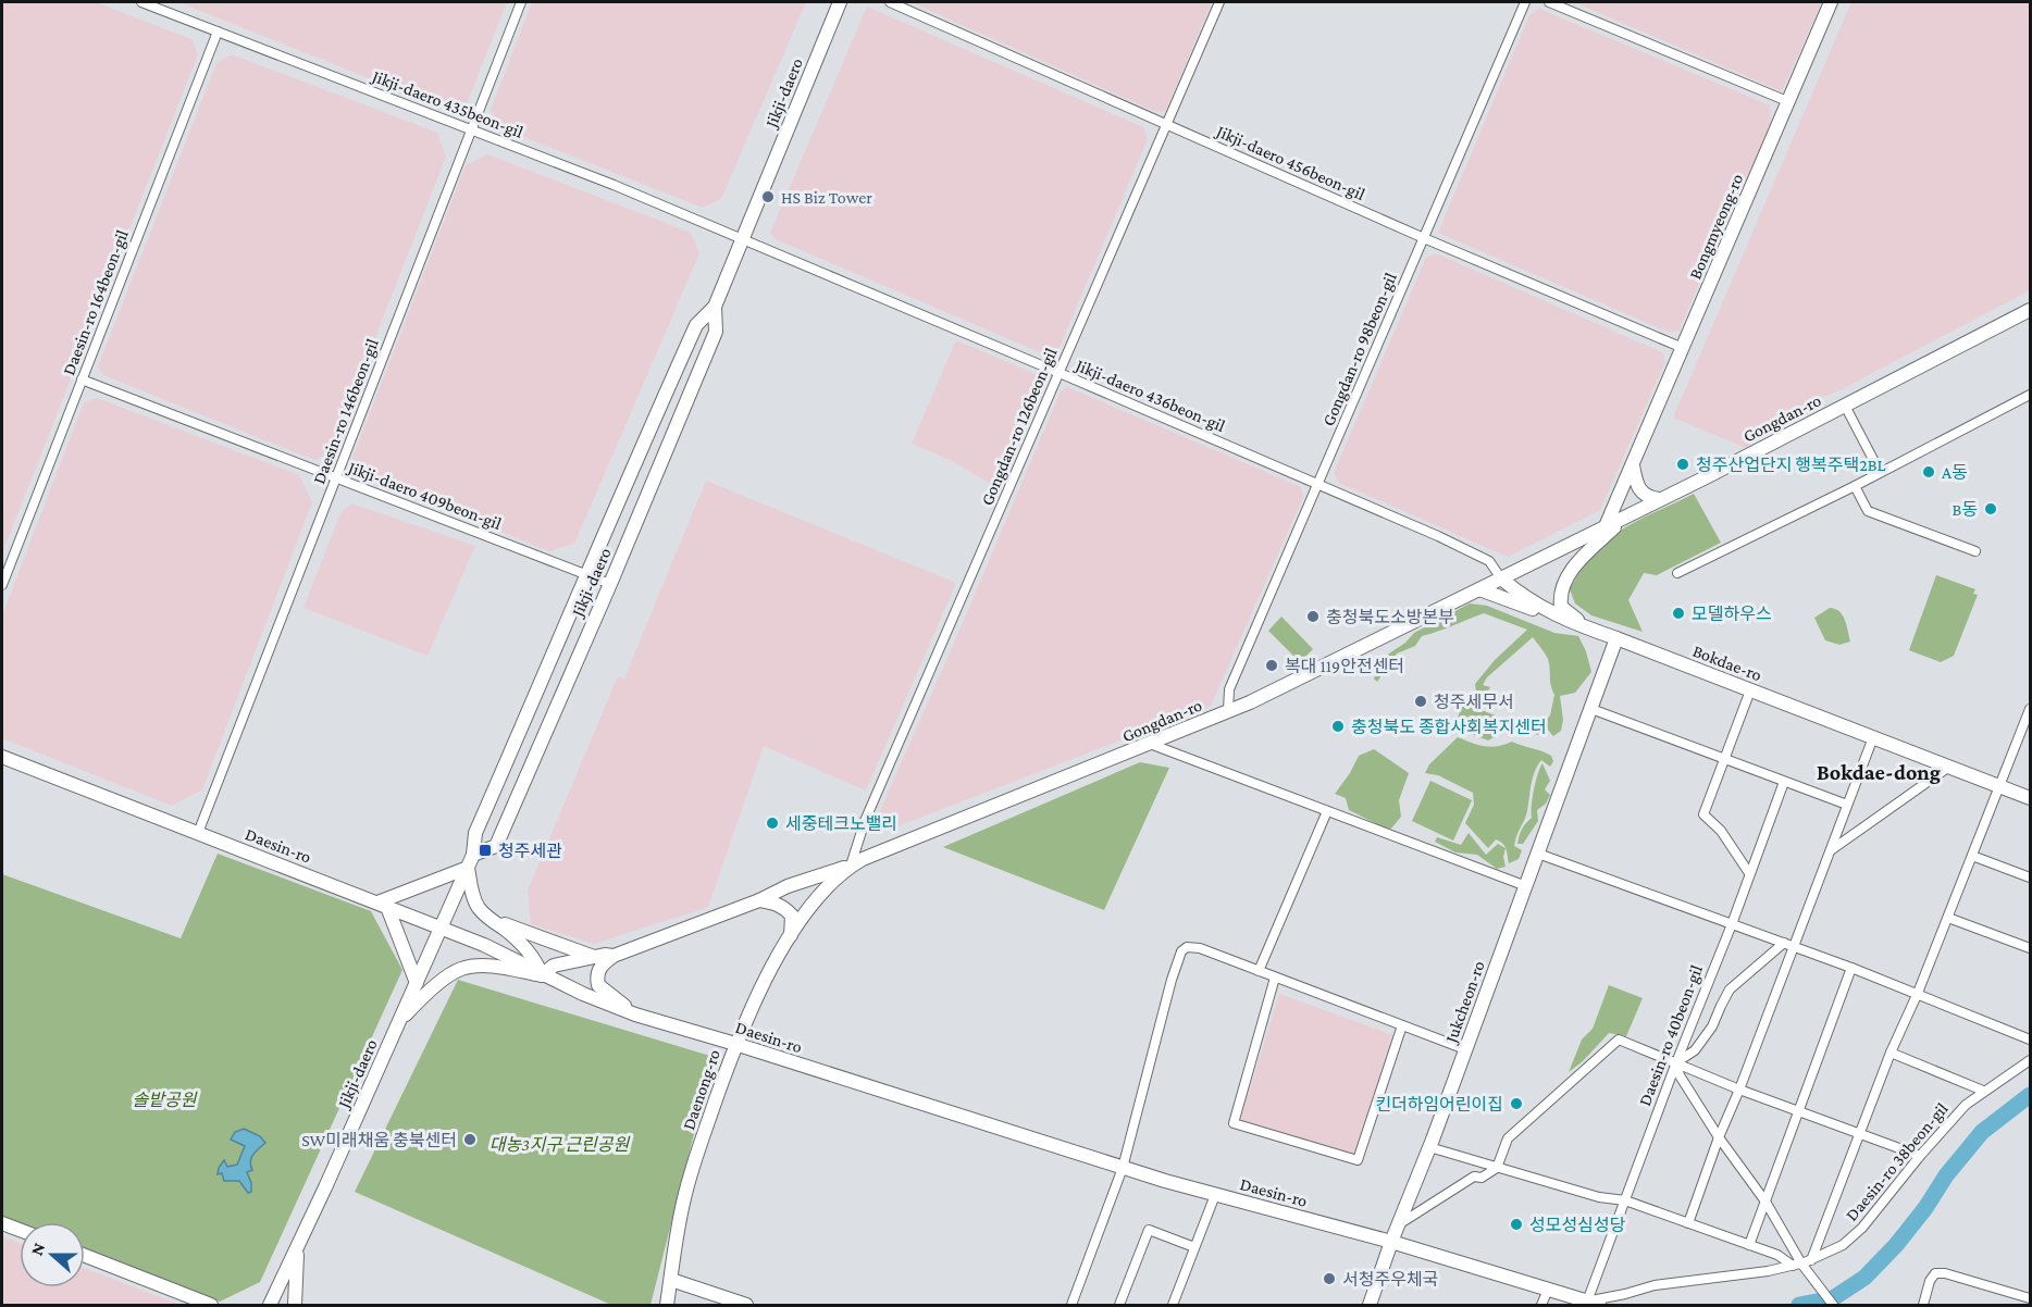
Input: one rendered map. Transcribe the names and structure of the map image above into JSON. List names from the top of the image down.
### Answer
{
  "streets": {
    "street": [
      "Jikji-daero",
      "Jikji-daero 435beon-gil",
      "Jikji-daero 456beon-gil",
      "Bongmyeong-ro",
      "Daesin-ro 164beon-gil",
      "Gongdan-ro 98beon-gil",
      "Jikji-daero 436beon-gil",
      "Daesin-ro 146beon-gil",
      "Gongdan-ro",
      "Gongdan-ro 126beon-gil",
      "Jikji-daero 409beon-gil",
      "Bokdae-ro",
      "Daesin-ro",
      "Jukcheon-ro",
      "Daesin-ro 40beon-gil",
      "Daenong-ro",
      "Daesin-ro 38beon-gil"
    ]
  },
  "crossings": [
    ["Jikji-daero", "Jikji-daero 435beon-gil"],
    ["Jikji-daero", "Jikji-daero 436beon-gil"],
    ["Jikji-daero", "Jikji-daero 409beon-gil"],
    ["Jikji-daero", "Daesin-ro"],
    ["Jikji-daero 435beon-gil", "Daesin-ro 164beon-gil"],
    ["Jikji-daero 435beon-gil", "Jikji-daero 436beon-gil"],
    ["Jikji-daero 435beon-gil", "Daesin-ro 146beon-gil"],
    ["Jikji-daero 456beon-gil", "Bongmyeong-ro"],
    ["Jikji-daero 456beon-gil", "Gongdan-ro 98beon-gil"],
    ["Jikji-daero 456beon-gil", "Gongdan-ro 126beon-gil"],
    ["Bongmyeong-ro", "Gongdan-ro"],
    ["Daesin-ro 164beon-gil", "Jikji-daero 409beon-gil"],
    ["Gongdan-ro 98beon-gil", "Jikji-daero 436beon-gil"],
    ["Gongdan-ro 98beon-gil", "Gongdan-ro"],
    ["Jikji-daero 436beon-gil", "Gongdan-ro"],
    ["Jikji-daero 436beon-gil", "Gongdan-ro 126beon-gil"],
    ["Jikji-daero 436beon-gil", "Bokdae-ro"],
    ["Daesin-ro 146beon-gil", "Jikji-daero 409beon-gil"],
    ["Daesin-ro 146beon-gil", "Daesin-ro"],
    ["Gongdan-ro", "Gongdan-ro 126beon-gil"],
    ["Gongdan-ro", "Bokdae-ro"],
    ["Gongdan-ro", "Daenong-ro"],
    ["Gongdan-ro 126beon-gil", "Daenong-ro"],
    ["Bokdae-ro", "Jukcheon-ro"],
    ["Daesin-ro", "Jukcheon-ro"],
    ["Daesin-ro", "Daesin-ro 40beon-gil"],
    ["Daesin-ro", "Daenong-ro"],
    ["Daesin-ro", "Daesin-ro 38beon-gil"],
    ["Daesin-ro 40beon-gil", "Daesin-ro 38beon-gil"]
  ],
  "districts": ["Bokdae-dong"],
  "parks": ["솔밭공원", "대농3지구 근린공원"],
  "places": {
    "other": [
      "HS Biz Tower",
      "청주산업단지 행복주택2BL",
      "A동",
      "B동",
      "모델하우스",
      "충청북도소방본부",
      "복대 119안전센터",
      "청주세무서",
      "충청북도 종합사회복지센터",
      "세중테크노밸리",
      "킨더하임어린이집",
      "SW미래채움 충북센터",
      "성모성심성당",
      "서청주우체국"
    ],
    "transit": ["청주세관"]
  },
  "north": "left"
}
